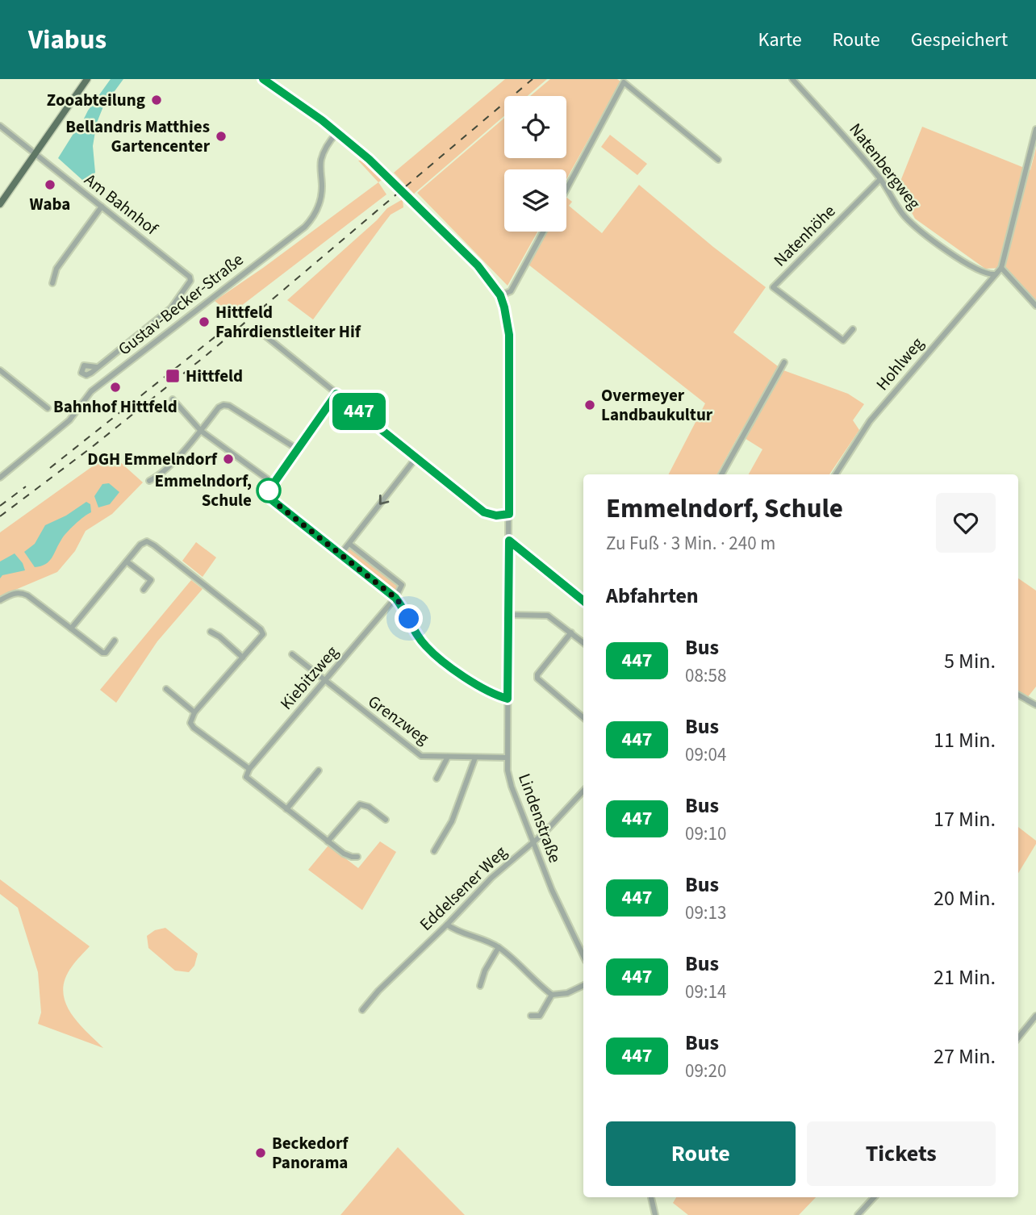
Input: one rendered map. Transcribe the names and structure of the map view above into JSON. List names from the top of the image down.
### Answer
{
  "streets": {
    "street": [
      "Natenbergweg",
      "Am Bahnhof",
      "Natenhöhe",
      "Gustav-Becker-Straße",
      "Hohlweg",
      "Kiebitzweg",
      "Grenzweg",
      "Lindenstraße",
      "Eddelsener Weg"
    ]
  },
  "crossings": [
    ["Natenbergweg", "Natenhöhe"],
    ["Natenbergweg", "Hohlweg"],
    ["Kiebitzweg", "Grenzweg"],
    ["Grenzweg", "Lindenstraße"],
    ["Lindenstraße", "Eddelsener Weg"]
  ],
  "places": {
    "other": [
      "Zooabteilung",
      "Bellandris Matthies Gartencenter",
      "Waba",
      "Hittfeld Fahrdienstleiter Hif",
      "Bahnhof Hittfeld",
      "Overmeyer Landbaukultur",
      "DGH Emmelndorf",
      "Emmelndorf, Schule",
      "Beckedorf Panorama"
    ],
    "transit": ["Hittfeld"]
  },
  "lines": ["bus line 447"],
  "page": {
    "header": "Viabus",
    "nav": ["Karte", "Route", "Gespeichert"],
    "on_map": "447",
    "heading": [
      ["Emmelndorf, Schule", "Zu Fuß · 3 Min. · 240 m"],
      "Abfahrten"
    ],
    "list": [
      {
        "mark": "447",
        "name": "Bus",
        "note": "08:58",
        "value": "5 Min."
      },
      {
        "mark": "447",
        "name": "Bus",
        "note": "09:04",
        "value": "11 Min."
      },
      {
        "mark": "447",
        "name": "Bus",
        "note": "09:10",
        "value": "17 Min."
      },
      {
        "mark": "447",
        "name": "Bus",
        "note": "09:13",
        "value": "20 Min."
      },
      {
        "mark": "447",
        "name": "Bus",
        "note": "09:14",
        "value": "21 Min."
      },
      {
        "mark": "447",
        "name": "Bus",
        "note": "09:20",
        "value": "27 Min."
      }
    ],
    "buttons": ["Route", "Tickets"]
  }
}
